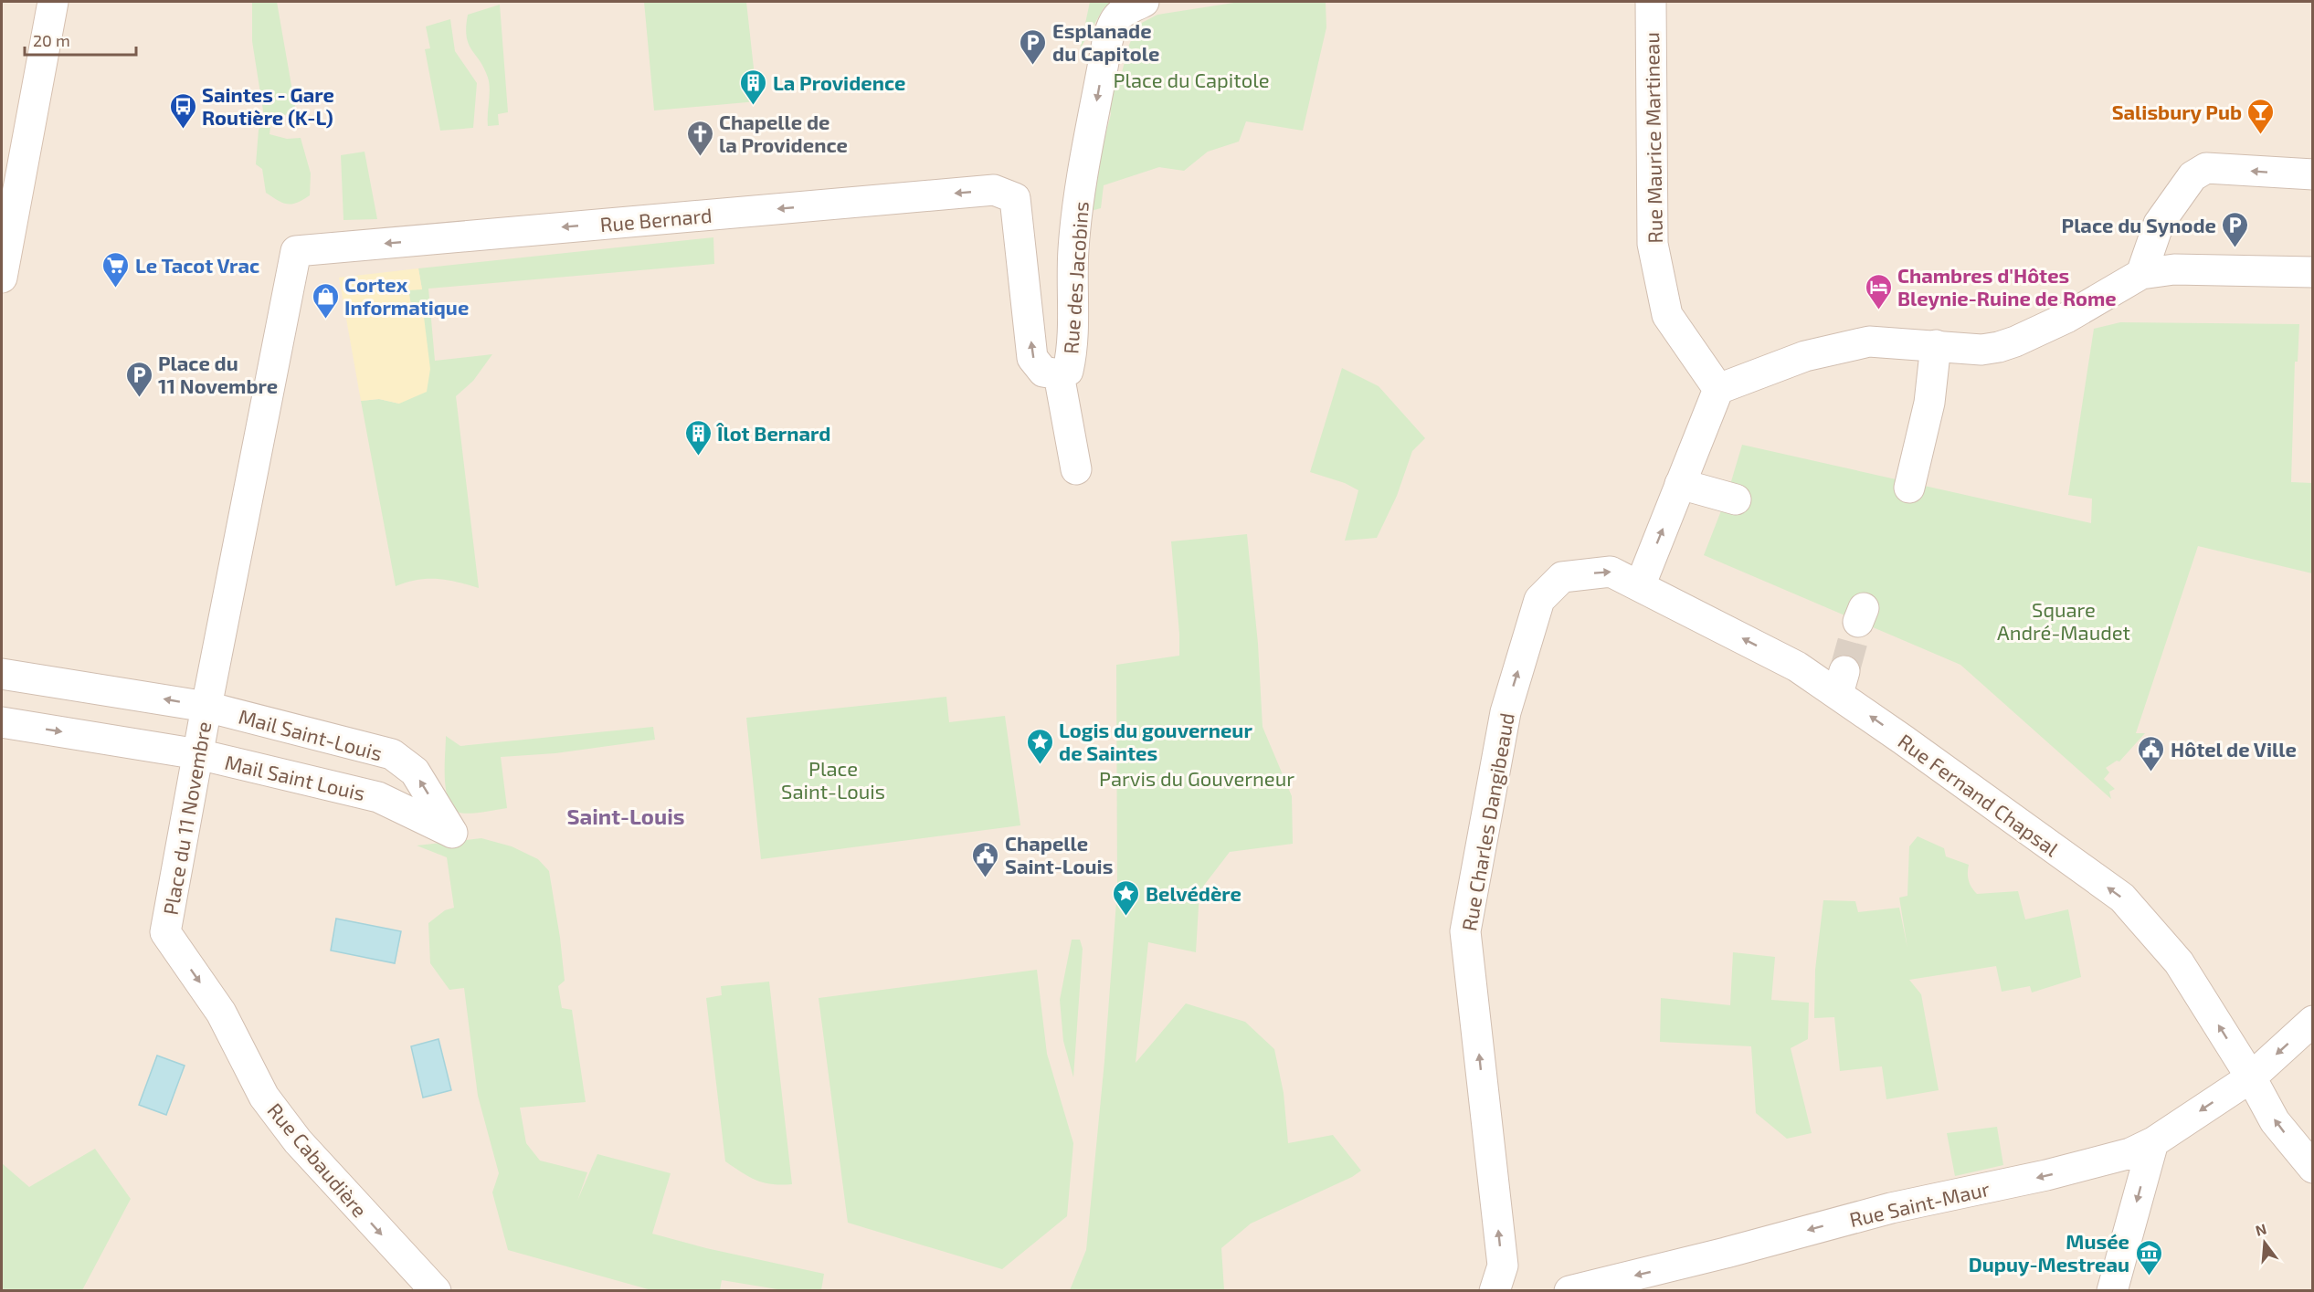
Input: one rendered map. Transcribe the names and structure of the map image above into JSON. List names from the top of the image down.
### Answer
{
  "streets": {
    "street": [
      "Rue Maurice Martineau",
      "Rue Bernard",
      "Rue des Jacobins",
      "Mail Saint-Louis",
      "Mail Saint Louis",
      "Rue Fernand Chapsal",
      "Place du 11 Novembre",
      "Rue Charles Dangibeaud",
      "Rue Cabaudière",
      "Rue Saint-Maur"
    ]
  },
  "crossings": [
    ["Rue Bernard", "Rue des Jacobins"],
    ["Rue Bernard", "Place du 11 Novembre"],
    ["Mail Saint-Louis", "Mail Saint Louis"],
    ["Mail Saint-Louis", "Place du 11 Novembre"],
    ["Mail Saint Louis", "Place du 11 Novembre"],
    ["Rue Fernand Chapsal", "Rue Charles Dangibeaud"],
    ["Rue Fernand Chapsal", "Rue Saint-Maur"],
    ["Place du 11 Novembre", "Rue Cabaudière"]
  ],
  "one_way": [
    "Rue Bernard",
    "Mail Saint-Louis",
    "Mail Saint Louis",
    "Rue Fernand Chapsal",
    "Rue Charles Dangibeaud",
    "Rue Cabaudière",
    "Rue Saint-Maur"
  ],
  "districts": ["Saint-Louis"],
  "parks": [
    "Place du Capitole",
    "Square André-Maudet",
    "Place Saint-Louis",
    "Parvis du Gouverneur"
  ],
  "places": {
    "parking": ["Esplanade du Capitole", "Place du Synode", "Place du 11 Novembre"],
    "building": ["La Providence", "Îlot Bernard"],
    "bus stop": ["Saintes - Gare Routière (K-L)"],
    "bar": ["Salisbury Pub"],
    "church": ["Chapelle de la Providence"],
    "supermarket": ["Le Tacot Vrac"],
    "hotel": ["Chambres d'Hôtes Bleynie-Ruine de Rome"],
    "shop": ["Cortex Informatique"],
    "place": ["Logis du gouverneur de Saintes", "Belvédère"],
    "public building": ["Hôtel de Ville", "Chapelle Saint-Louis"],
    "museum": ["Musée Dupuy-Mestreau"]
  },
  "scale_bar": "20 m",
  "north": "top"
}
